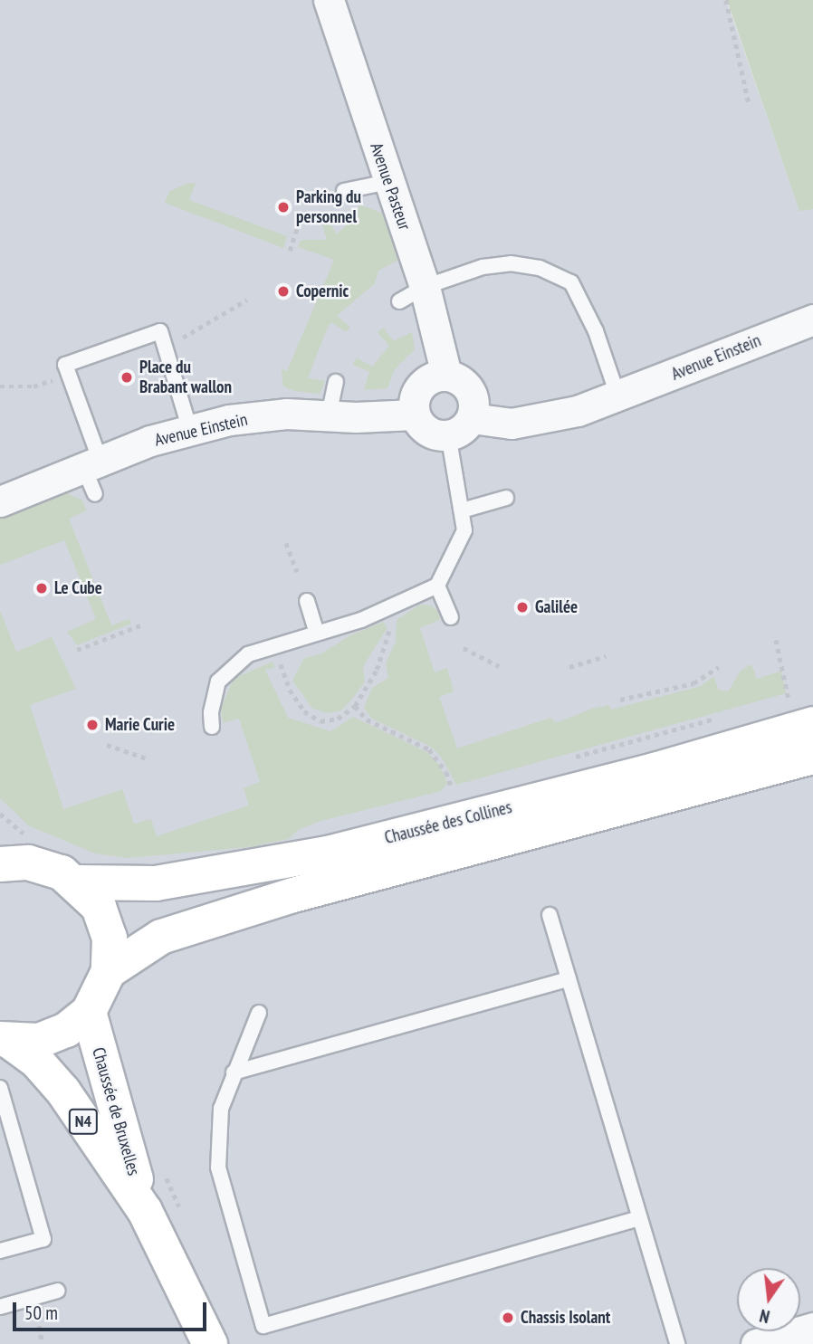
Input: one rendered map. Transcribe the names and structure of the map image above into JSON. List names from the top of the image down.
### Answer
{
  "streets": {
    "main road": ["Chaussée des Collines", "Chaussée de Bruxelles", "N4"],
    "street": ["Avenue Pasteur", "Avenue Einstein"]
  },
  "crossings": [
    ["Avenue Pasteur", "Avenue Einstein"],
    ["Chaussée des Collines", "Chaussée de Bruxelles"]
  ],
  "places": [
    "Parking du personnel",
    "Copernic",
    "Place du Brabant wallon",
    "Le Cube",
    "Galilée",
    "Marie Curie",
    "Chassis Isolant"
  ],
  "scale_bar": "50 m",
  "north": "bottom"
}
